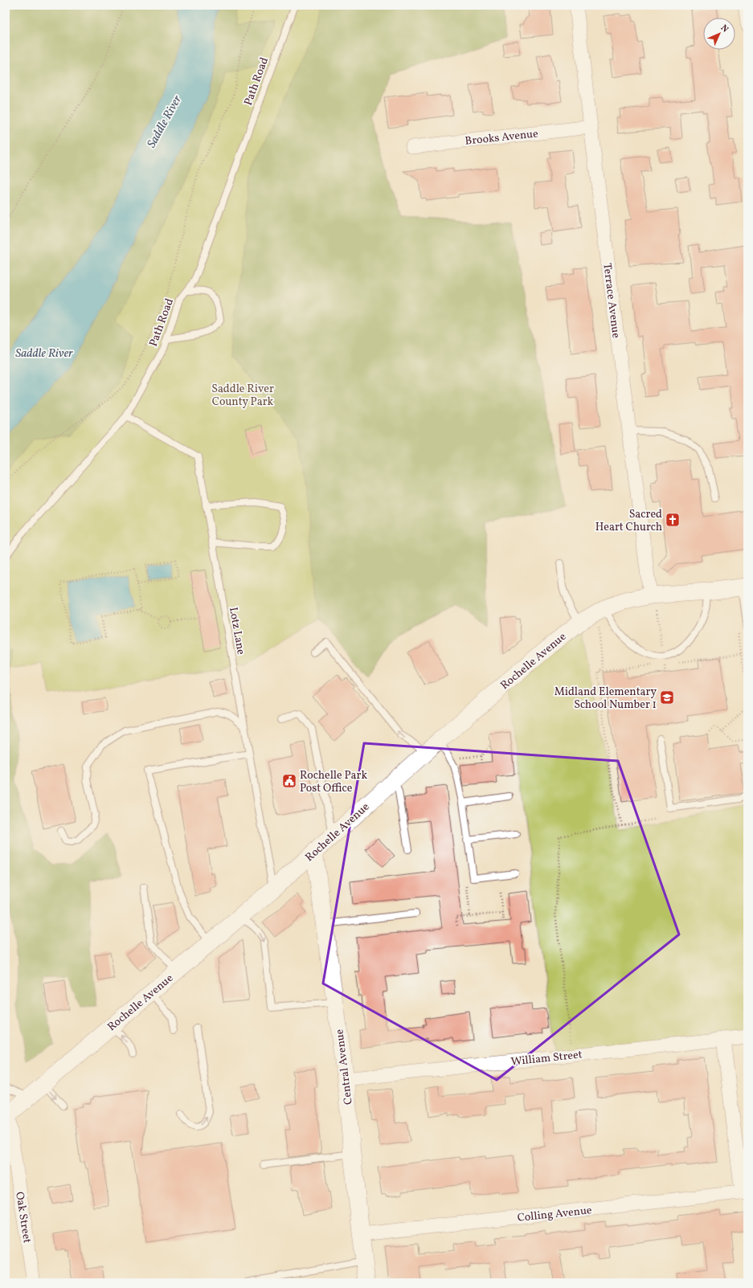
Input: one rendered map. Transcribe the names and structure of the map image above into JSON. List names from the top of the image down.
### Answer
{
  "streets": {
    "street": [
      "Brooks Avenue",
      "Terrace Avenue",
      "Rochelle Avenue",
      "William Street",
      "Central Avenue",
      "Colling Avenue",
      "Oak Street"
    ],
    "lane": ["Path Road", "Lotz Lane"]
  },
  "crossings": [
    ["Path Road", "Lotz Lane"],
    ["Brooks Avenue", "Terrace Avenue"],
    ["Terrace Avenue", "Rochelle Avenue"],
    ["Lotz Lane", "Rochelle Avenue"],
    ["Rochelle Avenue", "Central Avenue"],
    ["Rochelle Avenue", "Oak Street"],
    ["William Street", "Central Avenue"],
    ["Central Avenue", "Colling Avenue"]
  ],
  "water": ["Saddle River"],
  "parks": ["Saddle River County Park"],
  "places": {
    "church": ["Sacred Heart Church"],
    "school or university": ["Midland Elementary School Number 1"],
    "public building": ["Rochelle Park Post Office"]
  },
  "north": "top right"
}
